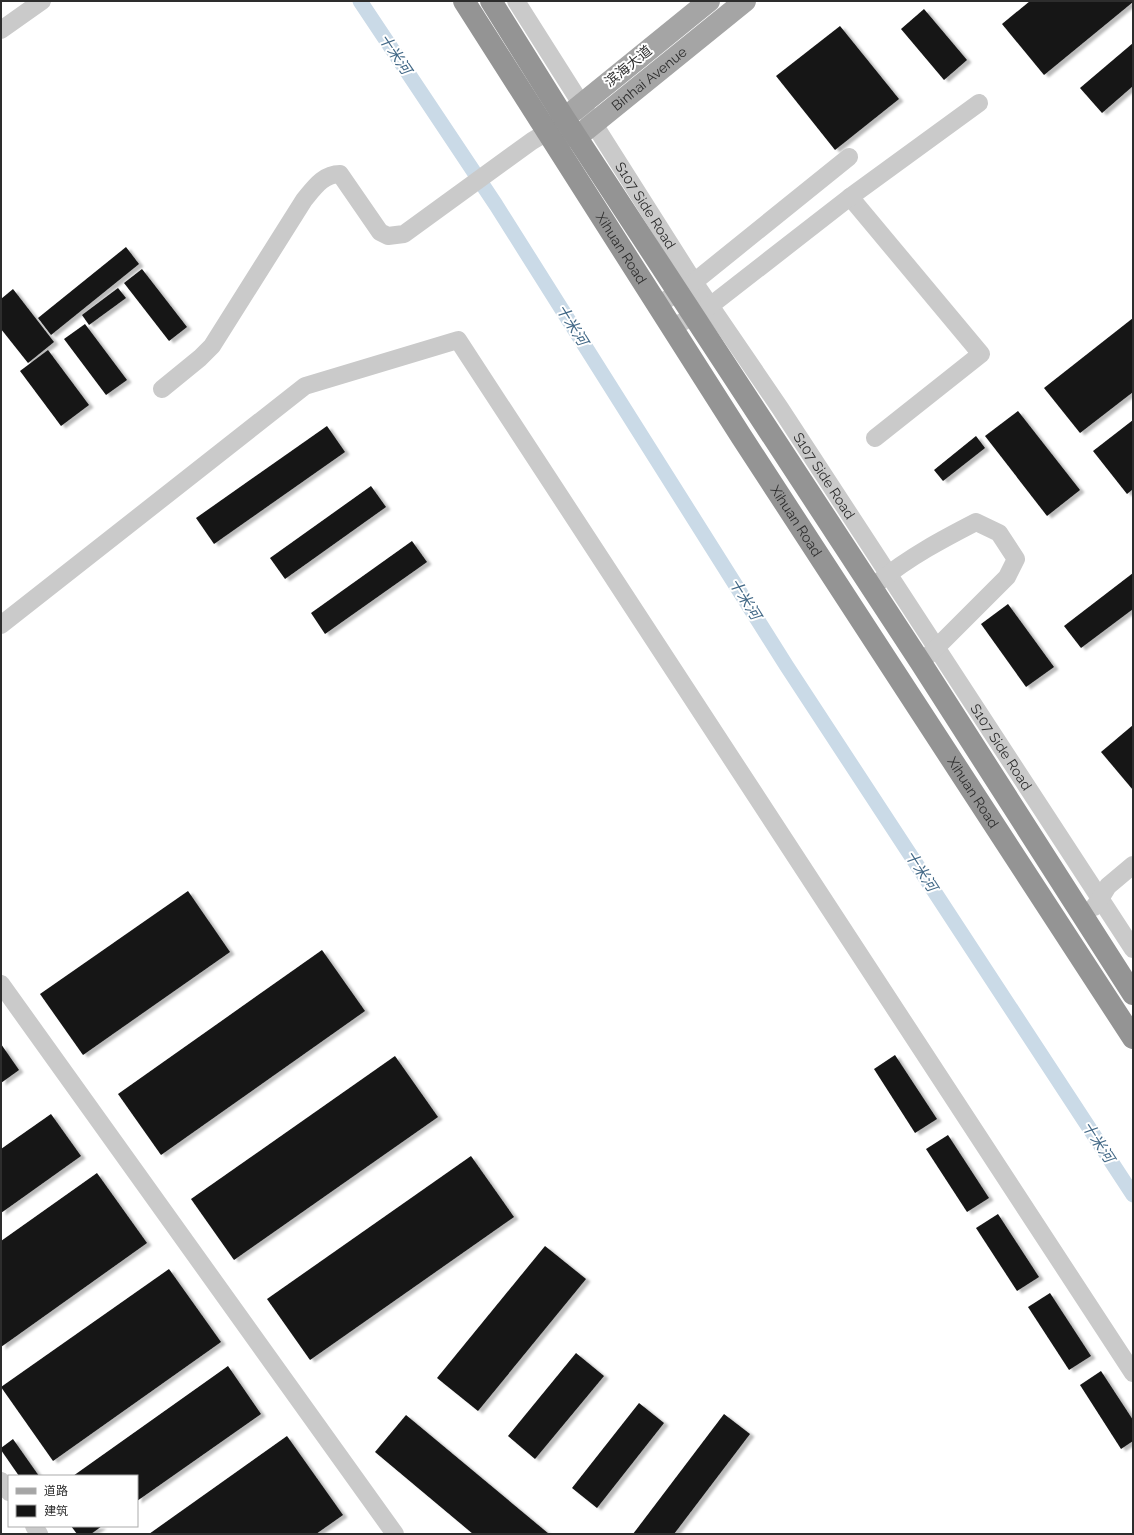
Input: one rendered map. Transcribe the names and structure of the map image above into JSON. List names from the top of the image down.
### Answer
{
  "streets": {
    "highway": ["Xihuan Road"],
    "main road": ["滨海大道", "Binhai Avenue"],
    "street": ["S107 Side Road"]
  },
  "crossings": [
    ["滨海大道", "Xihuan Road"],
    ["Binhai Avenue", "Xihuan Road"],
    ["S107 Side Road", "Xihuan Road"]
  ],
  "water": ["十米河"],
  "legend": ["道路", "建筑"]
}
